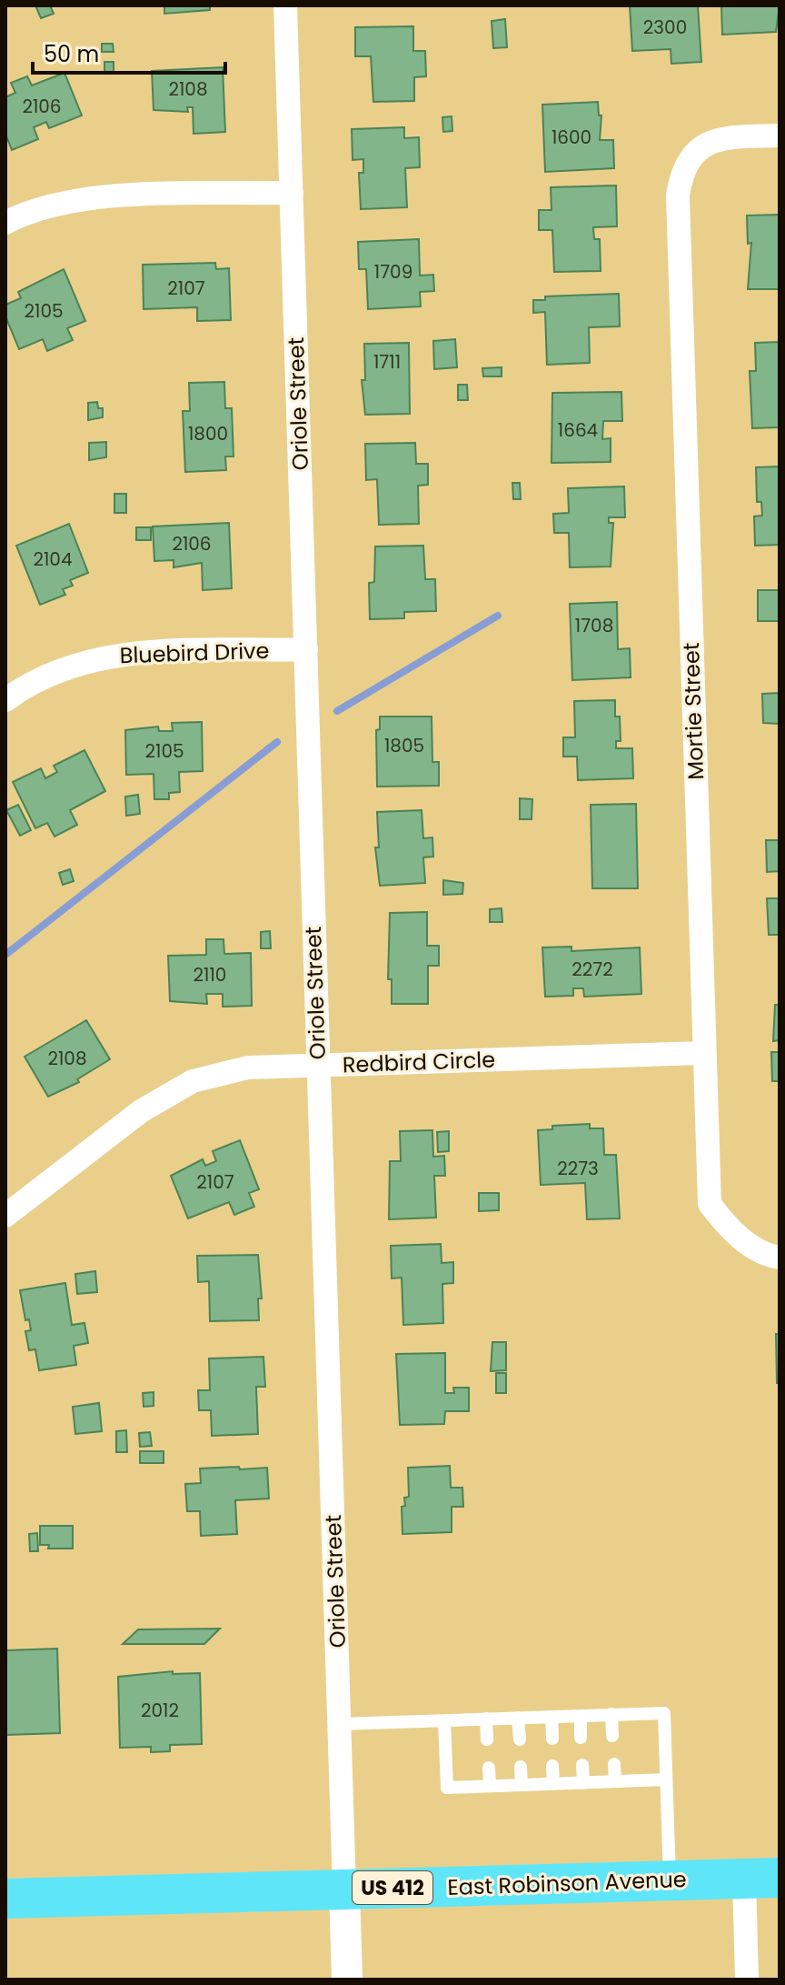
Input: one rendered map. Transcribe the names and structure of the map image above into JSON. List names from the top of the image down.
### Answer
{
  "streets": {
    "highway": ["East Robinson Avenue", "US 412"],
    "street": [
      "Oriole Street",
      "Bluebird Drive",
      "Mortie Street",
      "Redbird Circle"
    ]
  },
  "crossings": [
    ["Oriole Street", "Bluebird Drive"],
    ["Oriole Street", "Redbird Circle"],
    ["Oriole Street", "East Robinson Avenue"],
    ["Mortie Street", "Redbird Circle"]
  ],
  "house_numbers": [
    "2300",
    "2108",
    "2106",
    "1600",
    "1709",
    "2107",
    "2105",
    "1711",
    "1664",
    "1800",
    "2106",
    "2104",
    "1708",
    "1805",
    "2105",
    "2272",
    "2110",
    "2108",
    "2273",
    "2107",
    "2012"
  ],
  "scale_bar": "50 m"
}
